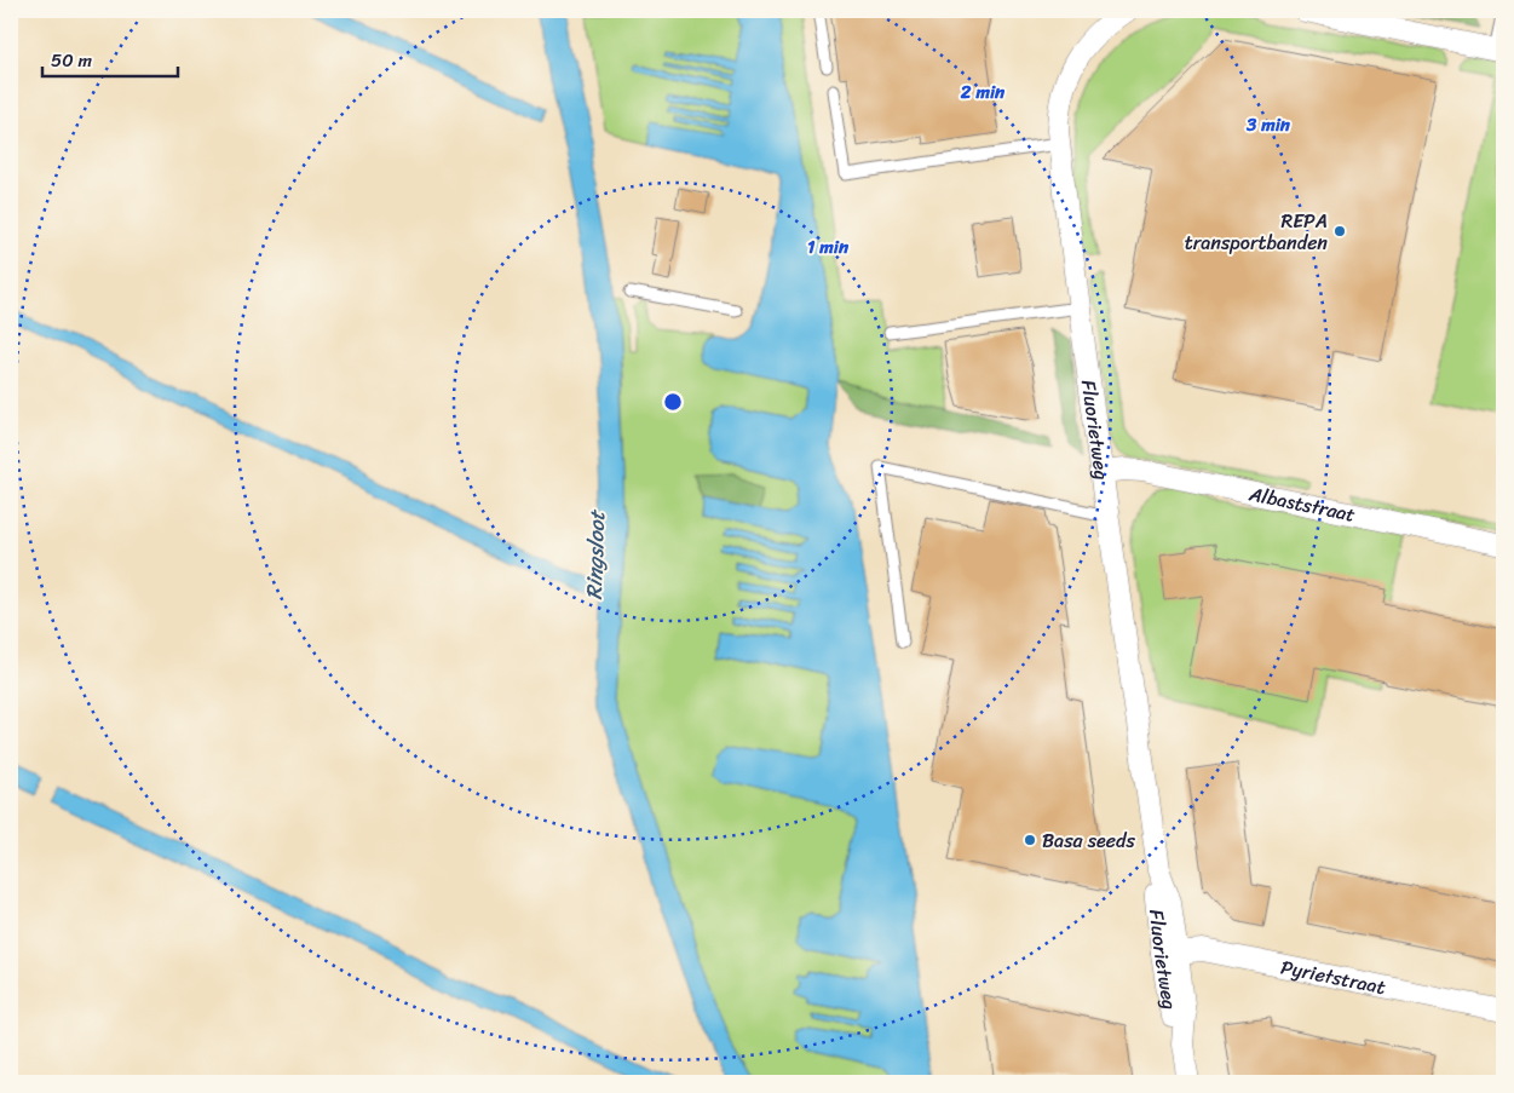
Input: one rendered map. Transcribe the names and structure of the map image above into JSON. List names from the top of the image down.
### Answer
{
  "streets": {
    "street": ["Fluorietweg", "Albaststraat", "Pyrietstraat"]
  },
  "crossings": [
    ["Fluorietweg", "Albaststraat"],
    ["Fluorietweg", "Pyrietstraat"]
  ],
  "water": ["Ringsloot"],
  "places": ["REPA transportbanden", "Basa seeds"],
  "scale_bar": "50 m",
  "rings": ["2 min", "3 min", "1 min"]
}
